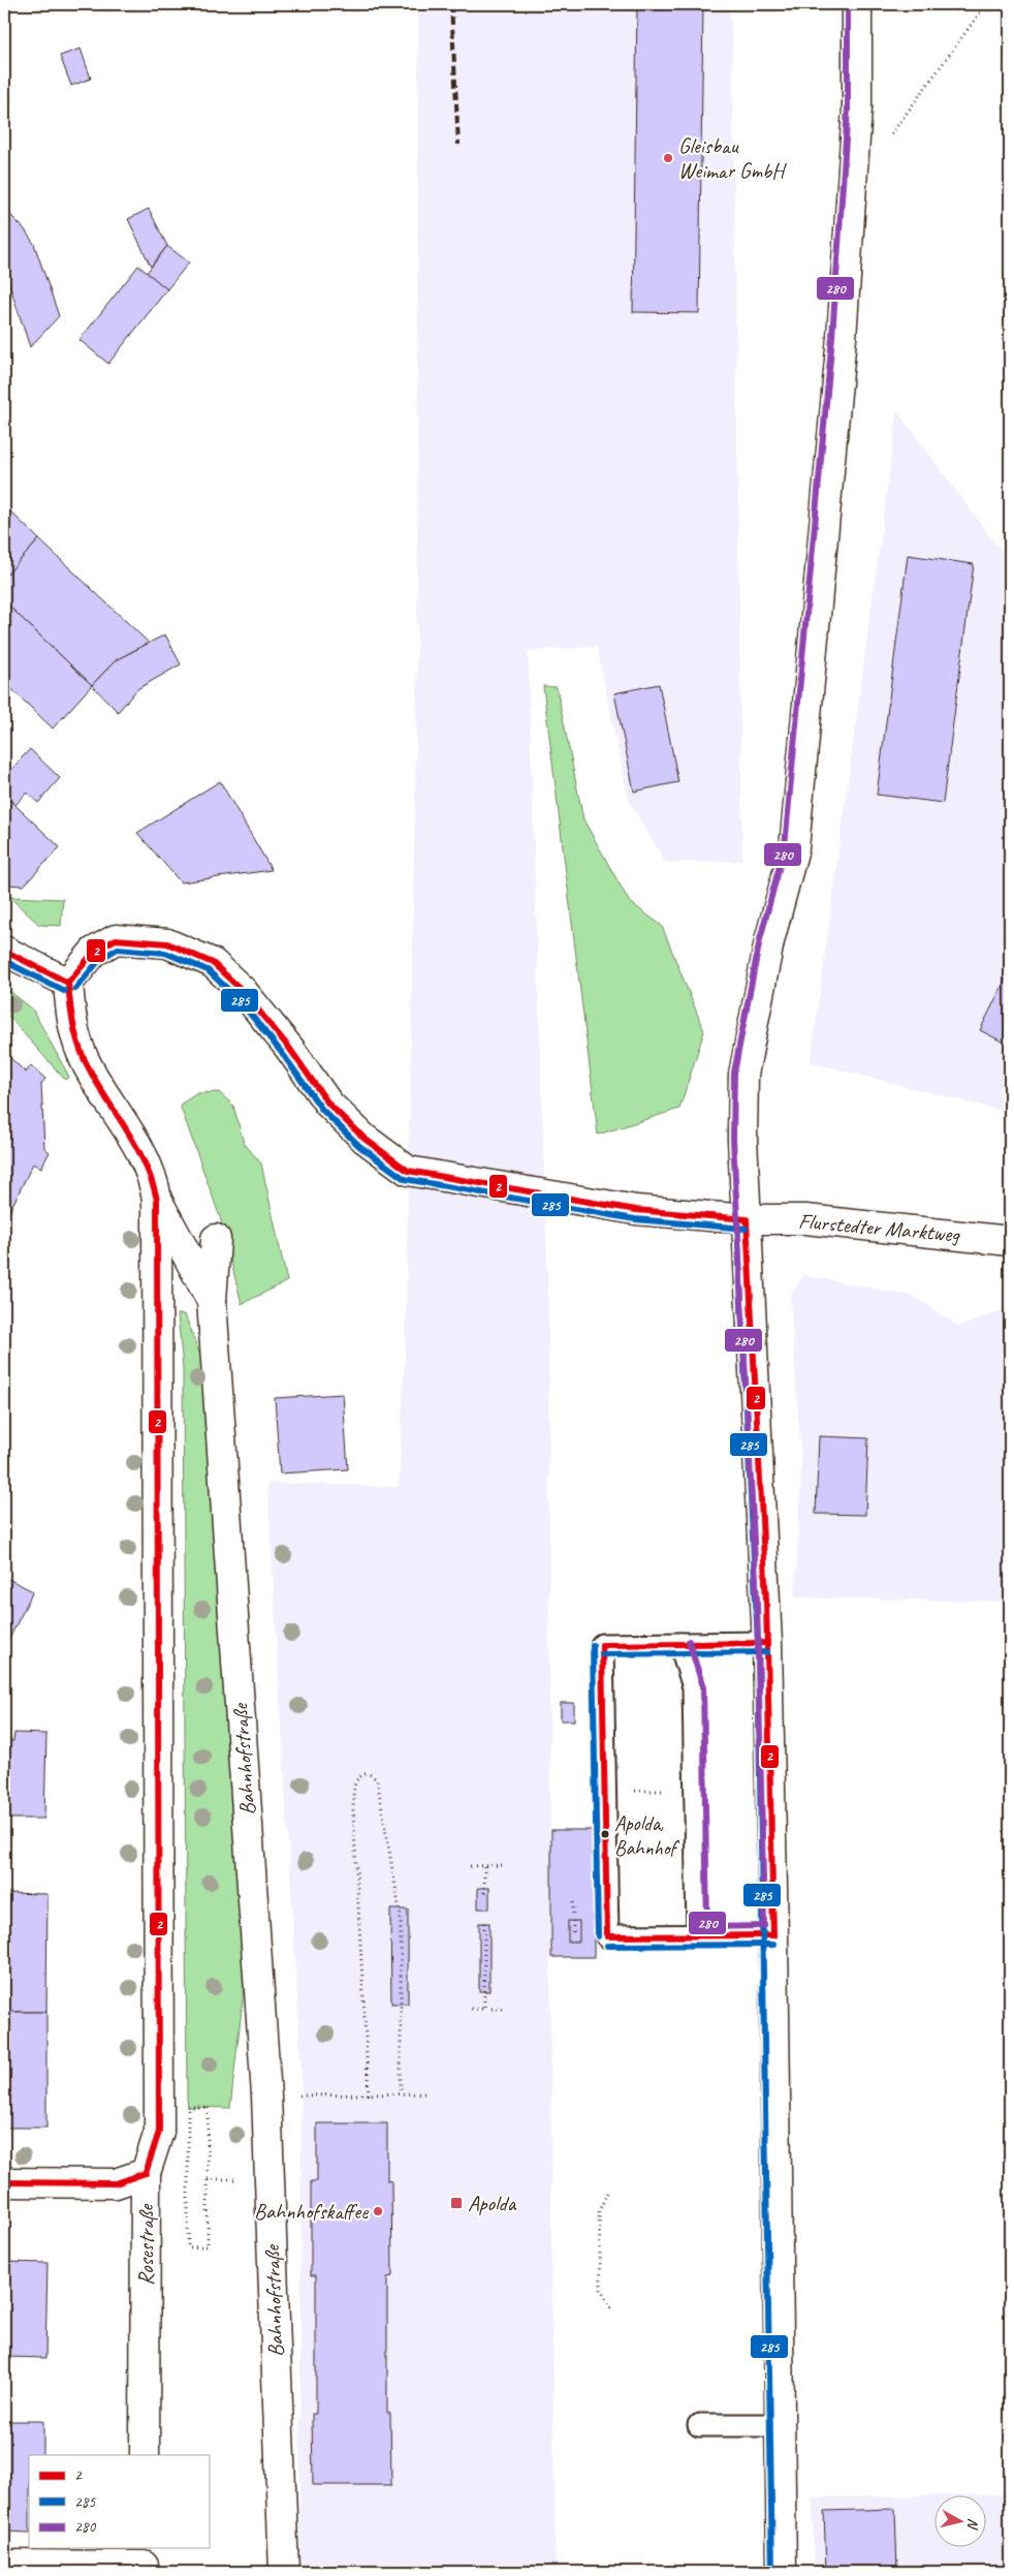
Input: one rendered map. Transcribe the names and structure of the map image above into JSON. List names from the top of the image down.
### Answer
{
  "streets": {
    "main road": ["Flurstedter Marktweg", "Bahnhofstraße", "Rosestraße"]
  },
  "crossings": [
    ["Bahnhofstraße", "Rosestraße"]
  ],
  "places": {
    "other": ["Gleisbau Weimar GmbH", "Apolda, Bahnhof", "Bahnhofskaffee"],
    "transit": ["Apolda"]
  },
  "lines": ["transit line 280", "transit line 2", "transit line 285"],
  "legend": ["2", "285", "280"],
  "north": "right"
}
